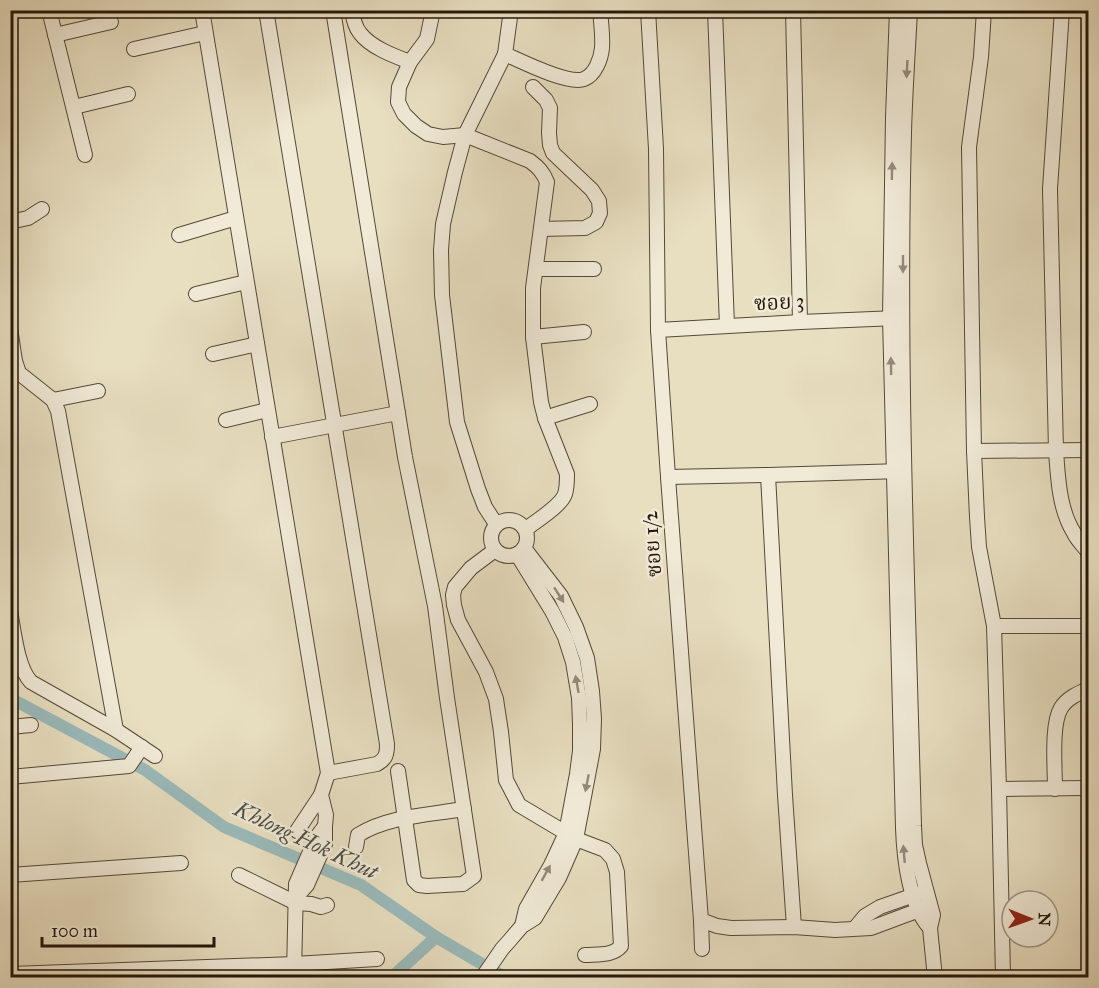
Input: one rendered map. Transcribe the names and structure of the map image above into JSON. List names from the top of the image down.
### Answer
{
  "streets": {
    "street": ["ซอย 3", "ซอย 1/2"]
  },
  "crossings": [
    ["ซอย 3", "ซอย 1/2"]
  ],
  "water": ["Khlong Hok Khut"],
  "scale_bar": "100 m",
  "north": "right"
}
